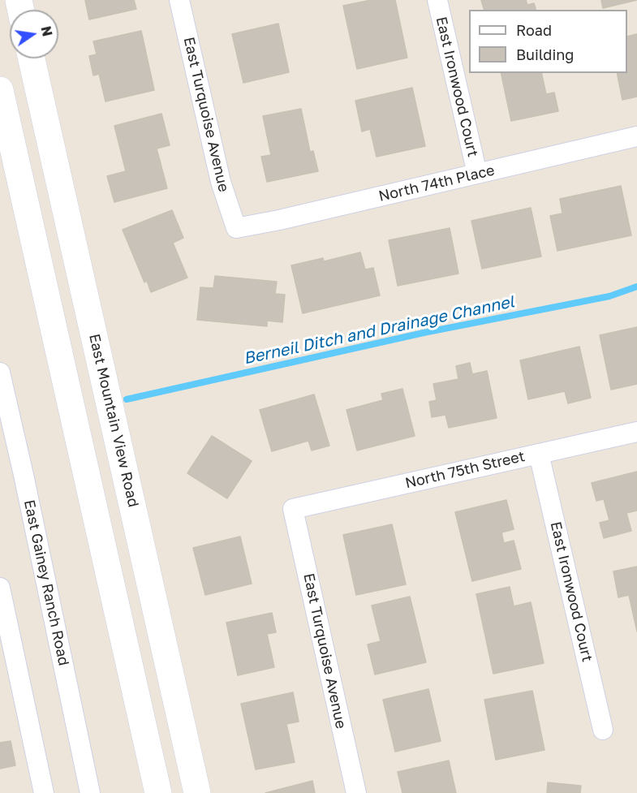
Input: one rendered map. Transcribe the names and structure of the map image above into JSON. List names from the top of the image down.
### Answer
{
  "streets": {
    "main road": ["East Mountain View Road"],
    "street": [
      "East Ironwood Court",
      "East Turquoise Avenue",
      "North 74th Place",
      "North 75th Street",
      "East Gainey Ranch Road"
    ]
  },
  "crossings": [
    ["East Ironwood Court", "North 74th Place"],
    ["East Ironwood Court", "North 75th Street"],
    ["East Turquoise Avenue", "North 74th Place"],
    ["East Turquoise Avenue", "North 75th Street"]
  ],
  "water": ["Berneil Ditch and Drainage Channel"],
  "legend": ["Road", "Building"],
  "north": "right"
}
